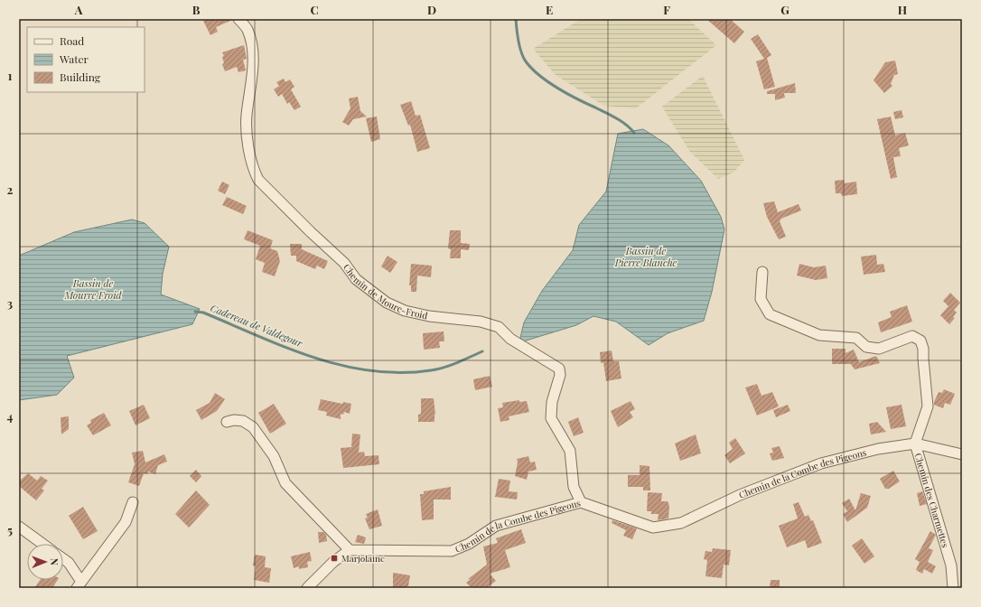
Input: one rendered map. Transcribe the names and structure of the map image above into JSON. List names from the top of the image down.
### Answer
{
  "streets": {
    "street": ["Chemin de Moure-Froid", "Chemin de la Combe des Pigeons", "Chemin des Charmettes"]
  },
  "crossings": [
    ["Chemin de Moure-Froid", "Chemin de la Combe des Pigeons"],
    ["Chemin de la Combe des Pigeons", "Chemin des Charmettes"]
  ],
  "water": ["Bassin de Pierre Blanche", "Bassin de Mourre Froid", "Cadereau de Valdegour"],
  "places": {
    "transit": ["Marjolaine"]
  },
  "legend": ["Road", "Water", "Building"],
  "north": "right",
  "grid": {
    "columns": [
      "A",
      "B",
      "C",
      "D",
      "E",
      "F",
      "G",
      "H"
    ],
    "rows": [
      "1",
      "2",
      "3",
      "4",
      "5"
    ]
  }
}
